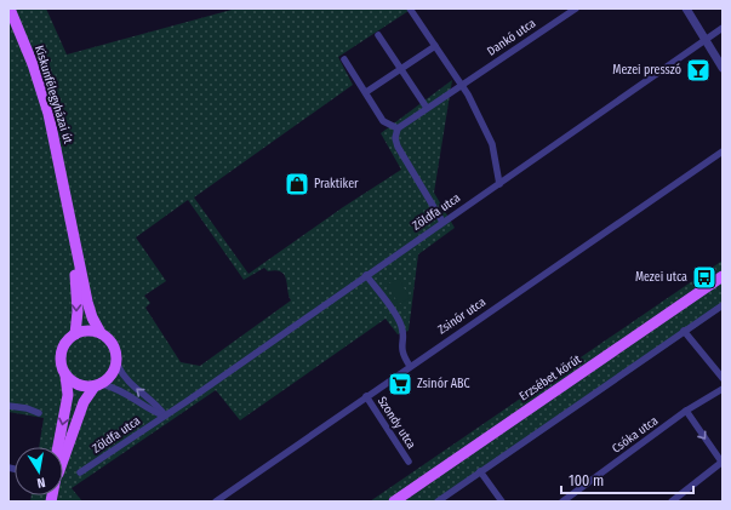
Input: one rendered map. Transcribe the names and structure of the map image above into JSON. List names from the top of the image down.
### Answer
{
  "streets": {
    "main road": ["Kiskunfélegyházai út", "Erzsébet körút"],
    "street": [
      "Dankó utca",
      "Zöldfa utca",
      "Zsinór utca",
      "Szondy utca",
      "Csóka utca"
    ]
  },
  "crossings": [
    ["Kiskunfélegyházai út", "Zöldfa utca"],
    ["Zsinór utca", "Szondy utca"]
  ],
  "places": {
    "bar": ["Mezei presszó"],
    "shop": ["Praktiker"],
    "bus stop": ["Mezei utca"],
    "supermarket": ["Zsinór ABC"]
  },
  "scale_bar": "100 m",
  "north": "bottom"
}
